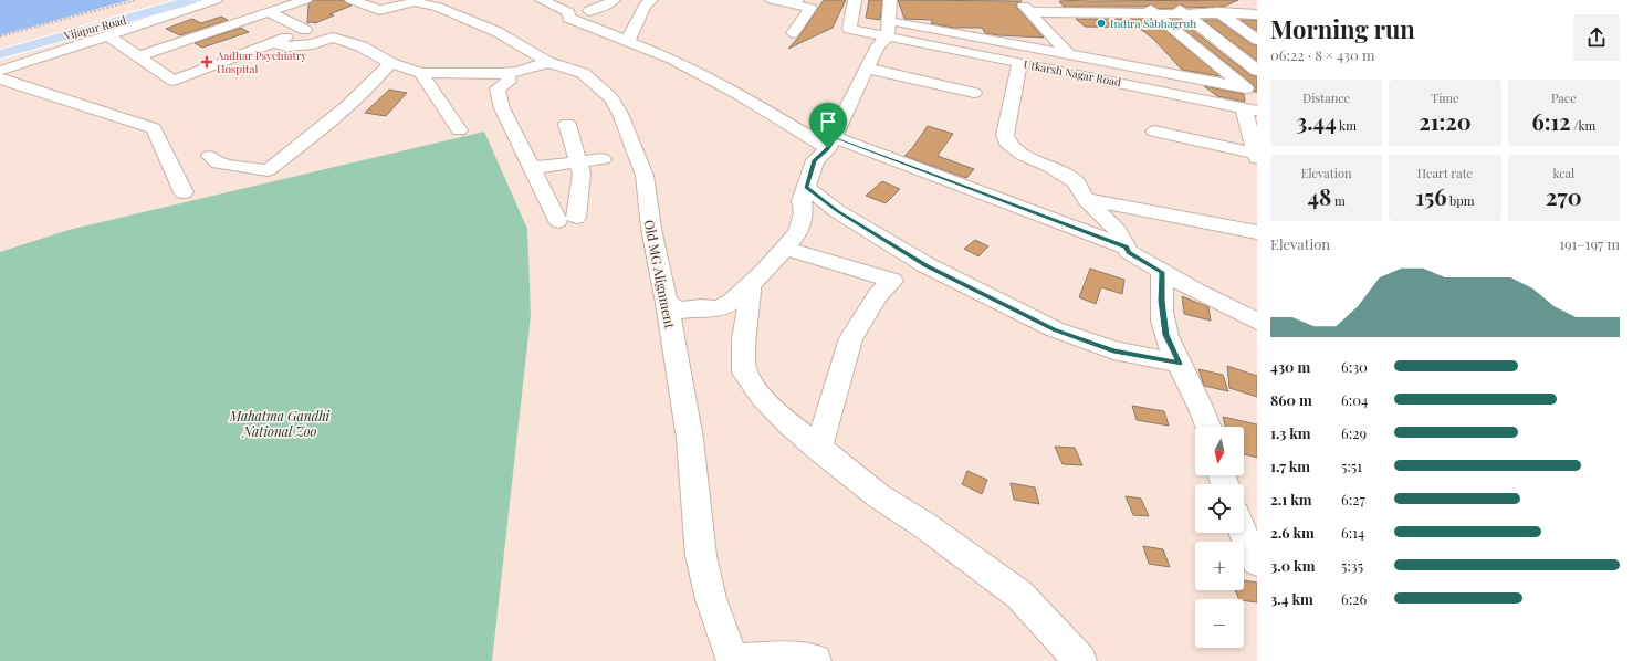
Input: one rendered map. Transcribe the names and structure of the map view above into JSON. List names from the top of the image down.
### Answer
{
  "streets": {
    "main road": ["Vijapur Road"],
    "street": ["Utkarsh Nagar Road", "Old MG Alignment"]
  },
  "parks": ["Mahatma Gandhi National Zoo"],
  "places": {
    "other": ["Indira Sabhagruh"],
    "health": ["Aadhar Psychiatry Hospital"]
  },
  "north": "bottom",
  "page": {
    "heading": ["Morning run", "06:22 · 8 × 430 m"],
    "stats": [
      ["Distance", "3.44 km"],
      ["Time", "21:20"],
      ["Pace", "6:12 /km"],
      ["Elevation", "48 m"],
      ["Heart rate", "156 bpm"],
      ["kcal", "270"]
    ],
    "chart": ["Elevation", "191–197 m"],
    "list": [
      {
        "name": "430 m",
        "note": "6:30"
      },
      {
        "name": "860 m",
        "note": "6:04"
      },
      {
        "name": "1.3 km",
        "note": "6:29"
      },
      {
        "name": "1.7 km",
        "note": "5:51"
      },
      {
        "name": "2.1 km",
        "note": "6:27"
      },
      {
        "name": "2.6 km",
        "note": "6:14"
      },
      {
        "name": "3.0 km",
        "note": "5:35"
      },
      {
        "name": "3.4 km",
        "note": "6:26"
      }
    ],
    "map_buttons": ["+", "−"]
  }
}
